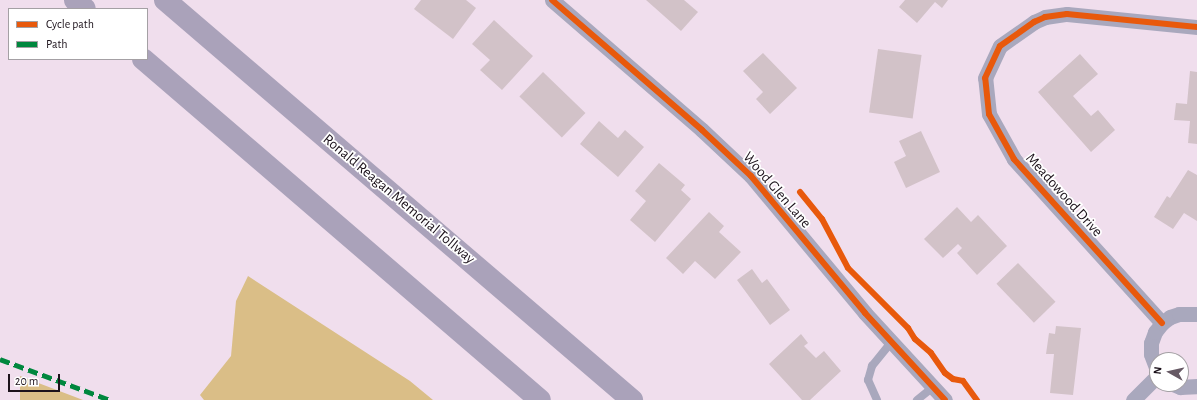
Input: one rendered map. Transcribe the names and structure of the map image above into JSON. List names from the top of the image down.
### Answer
{
  "streets": {
    "highway": ["Ronald Reagan Memorial Tollway"],
    "street": ["Wood Glen Lane", "Meadowood Drive"]
  },
  "legend": ["Cycle path", "Path"],
  "scale_bar": "20 m",
  "north": "left"
}
